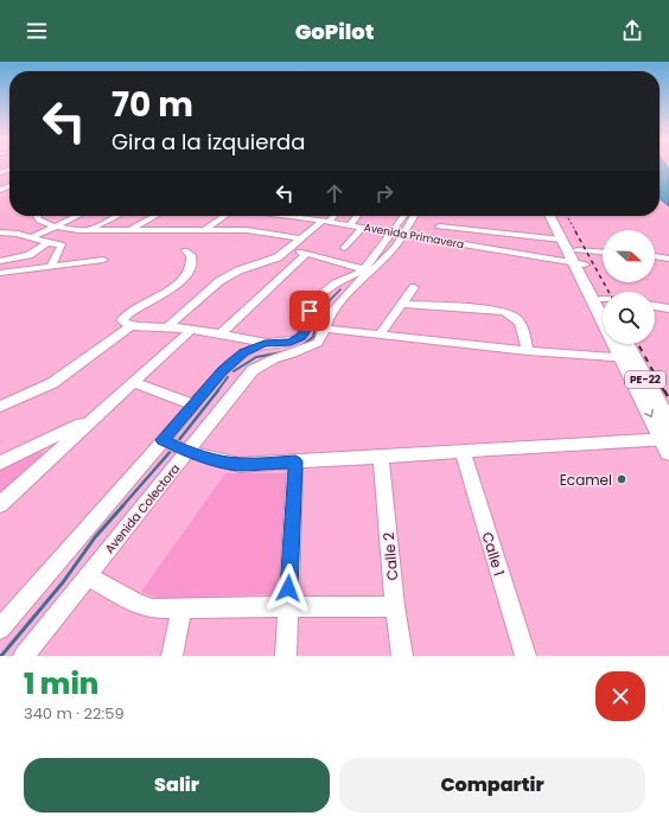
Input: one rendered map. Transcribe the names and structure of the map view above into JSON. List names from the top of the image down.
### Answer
{
  "streets": {
    "highway": ["PE-22"],
    "street": [
      "Avenida Primavera",
      "Avenida Colectora",
      "Calle 1",
      "Calle 2"
    ]
  },
  "crossings": [
    ["Avenida Primavera", "PE-22"],
    ["Avenida Primavera", "Avenida Colectora"]
  ],
  "places": ["Ecamel"],
  "north": "right",
  "page": {
    "header": "GoPilot",
    "turn": ["70 m", "Gira a la izquierda"],
    "heading": ["1 min", "340 m · 22:59"],
    "buttons": ["Salir", "Compartir"]
  }
}
